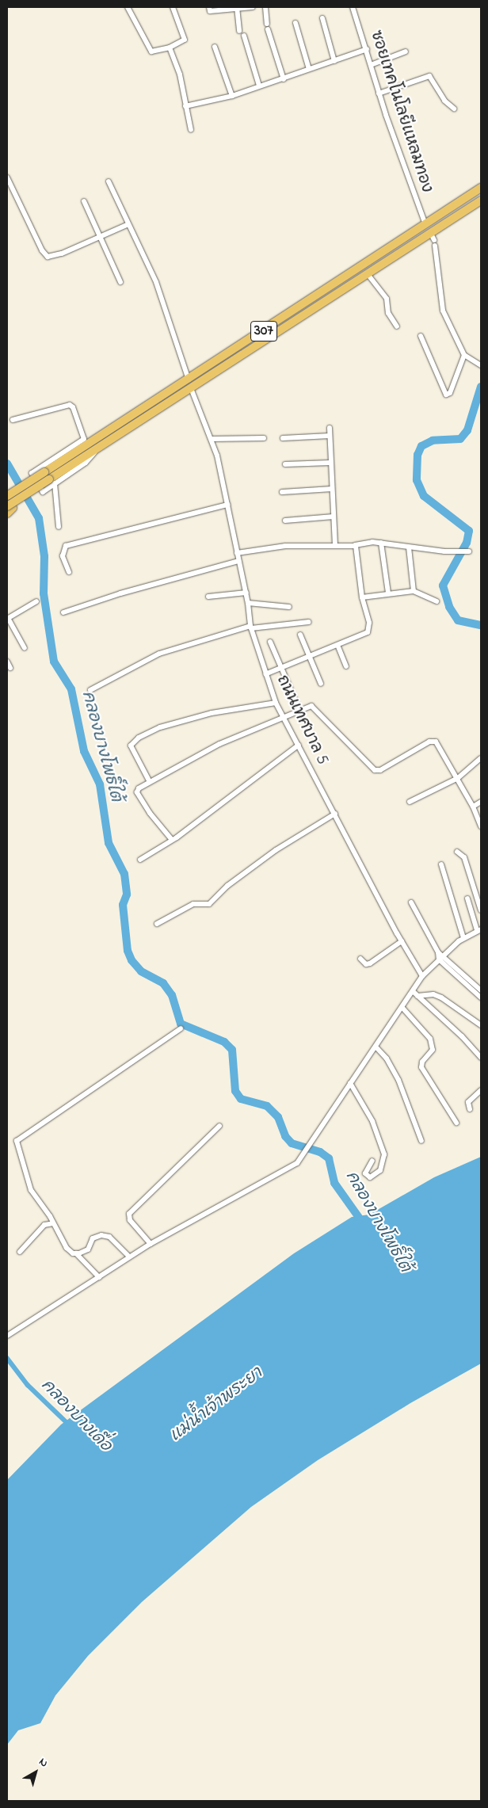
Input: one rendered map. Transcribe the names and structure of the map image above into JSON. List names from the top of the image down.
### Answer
{
  "streets": {
    "main road": ["307"],
    "street": ["ซอยเทคโนโลยีแหลมทอง", "ถนนเทศบาล 5"]
  },
  "crossings": [
    ["ซอยเทคโนโลยีแหลมทอง", "307"],
    ["307", "ถนนเทศบาล 5"]
  ],
  "water": ["คลองบางโพธิ์ใต้", "แม่น้ำเจ้าพระยา", "คลองบางเดื่อ"],
  "north": "top right"
}
